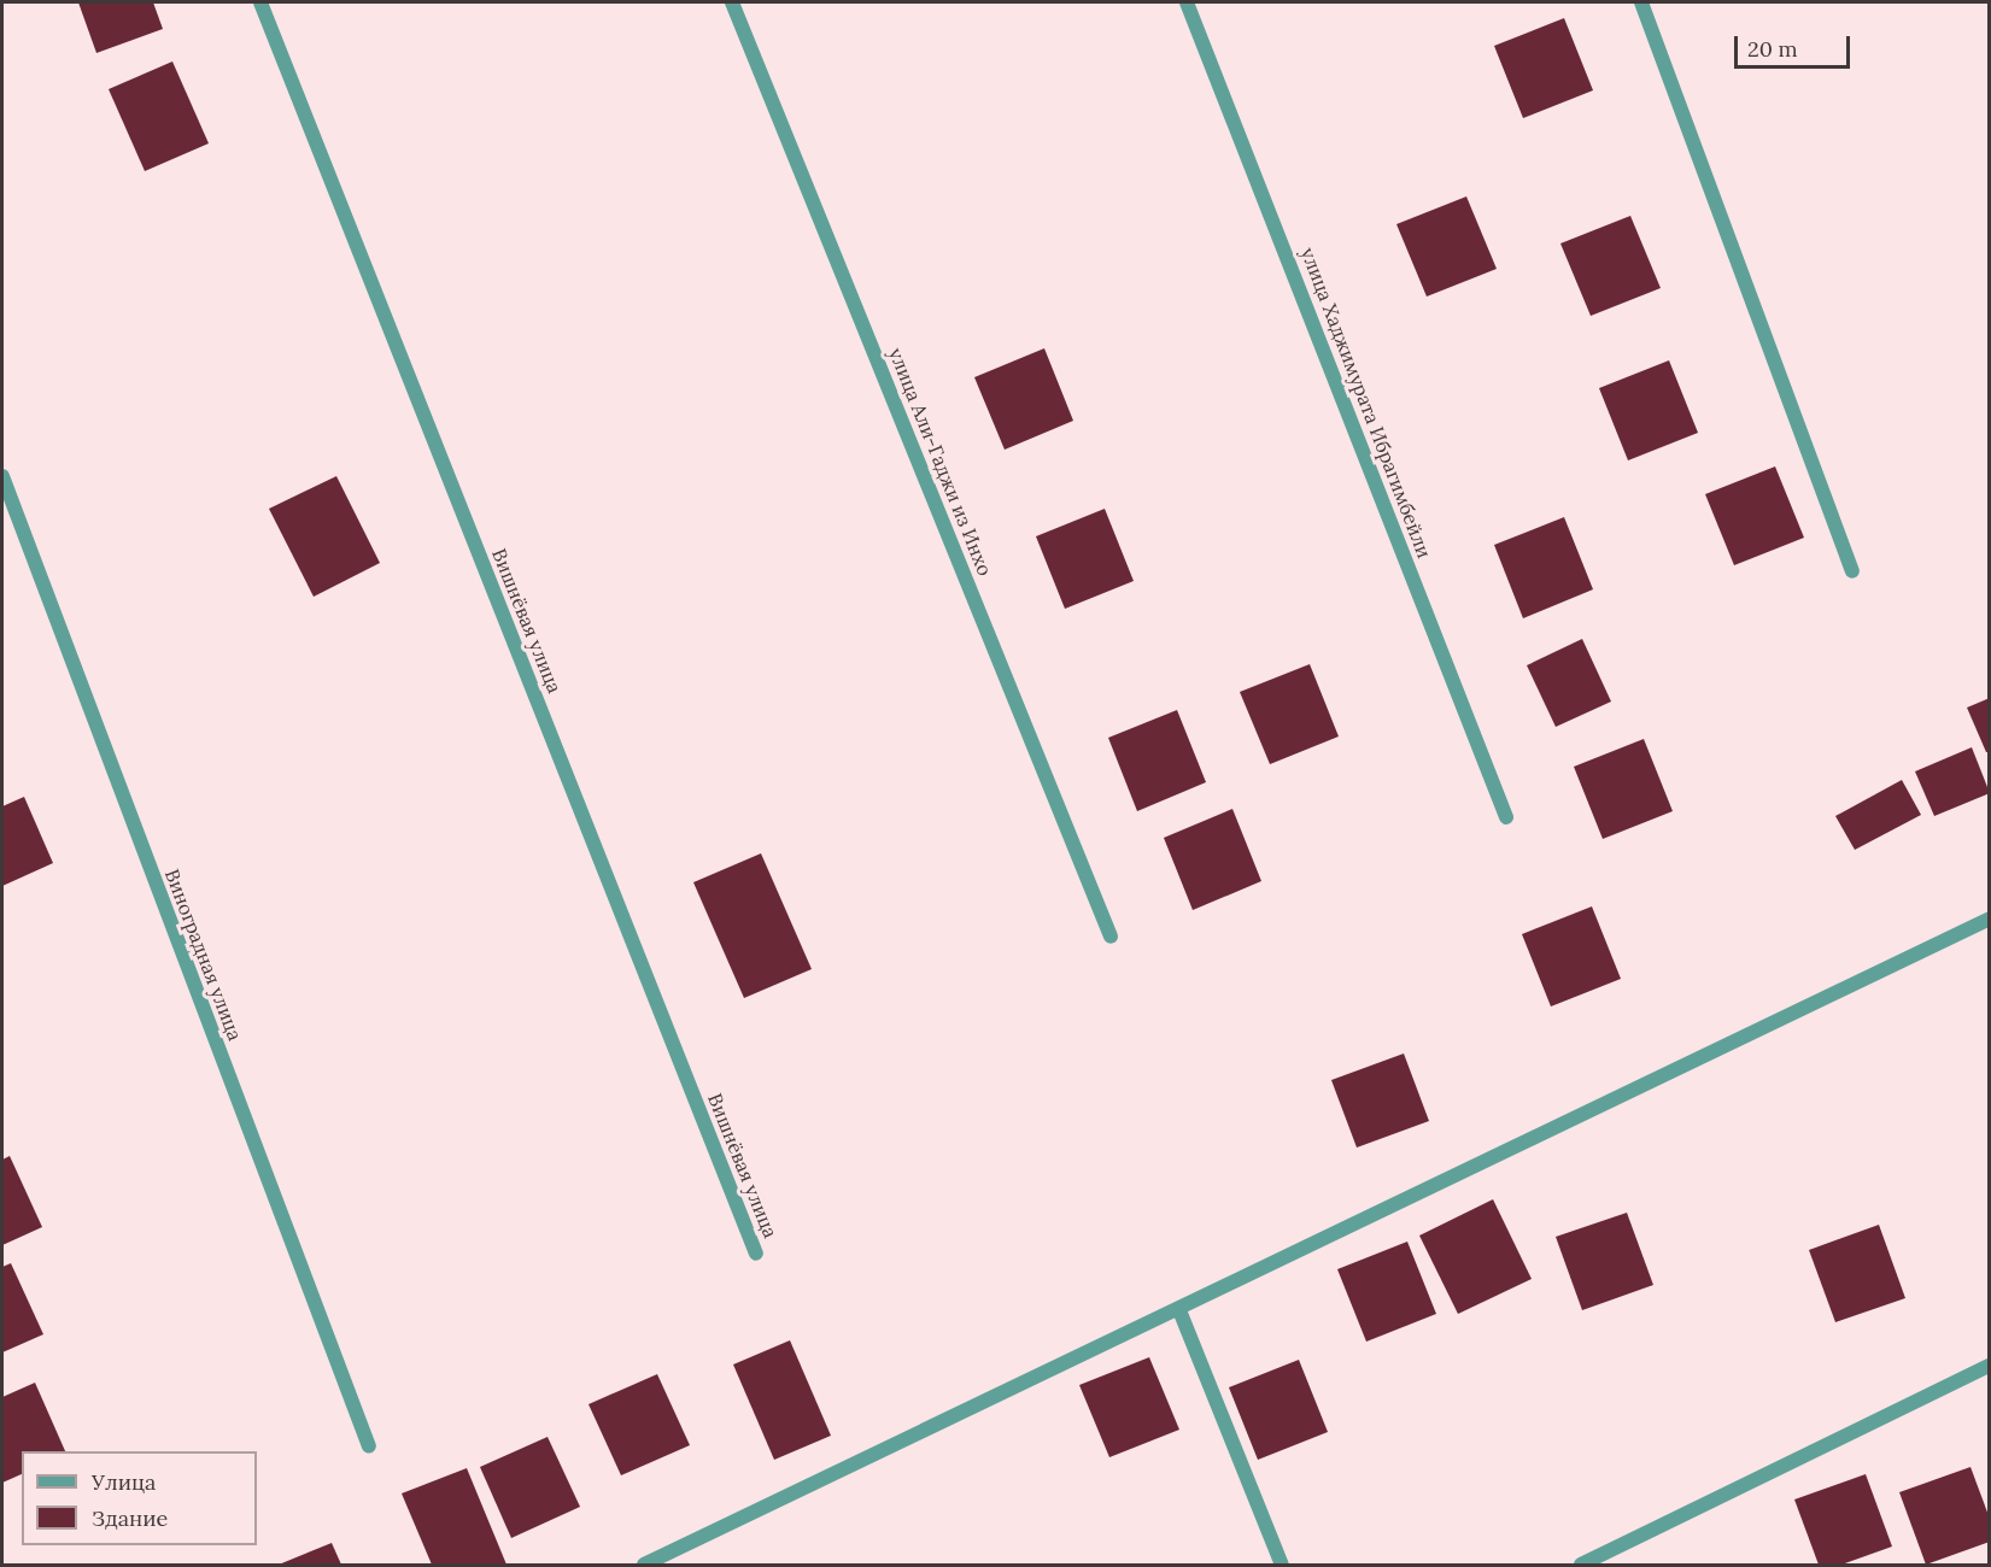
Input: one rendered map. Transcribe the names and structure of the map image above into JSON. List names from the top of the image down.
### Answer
{
  "streets": {
    "street": [
      "улица Хаджимурата Ибрагимбейли",
      "улица Али-Гаджи из Инхо",
      "Вишнёвая улица",
      "Виноградная улица"
    ]
  },
  "legend": ["Улица", "Здание"],
  "scale_bar": "20 m"
}
